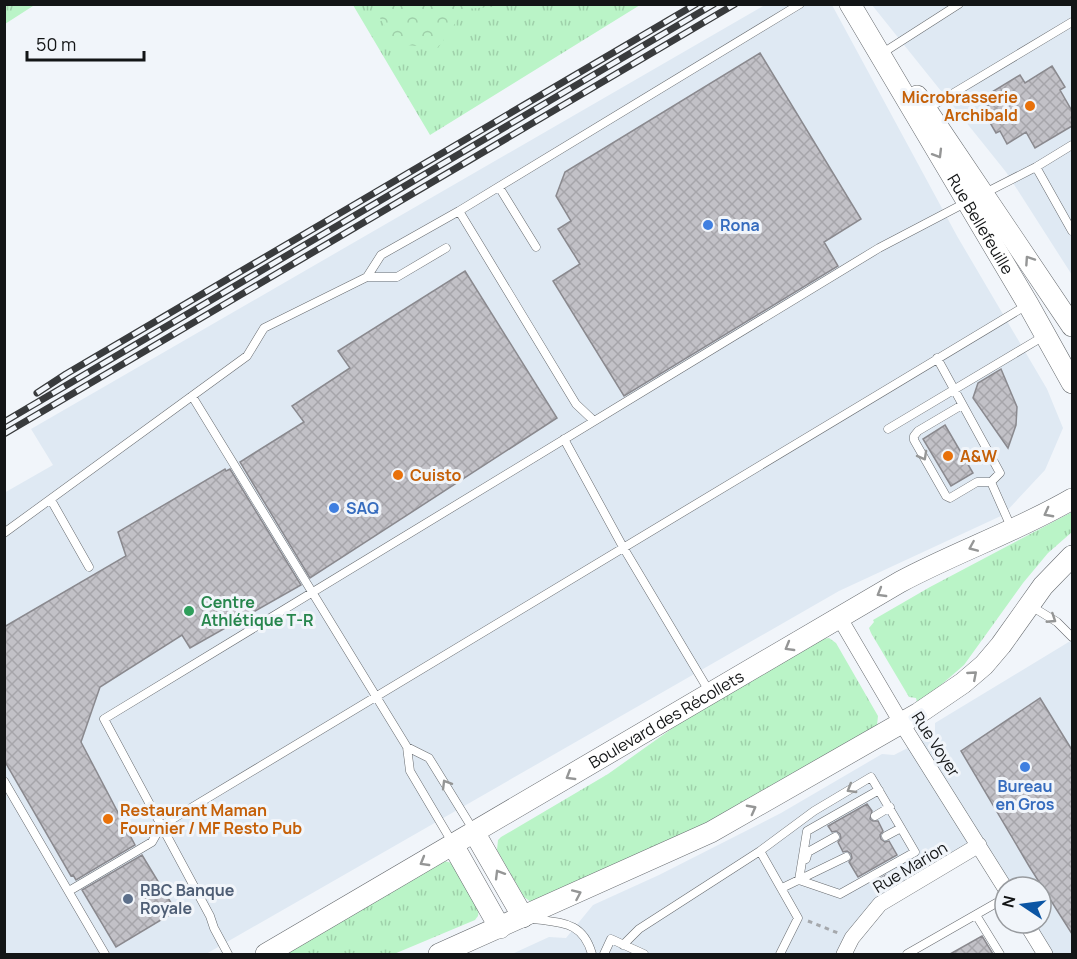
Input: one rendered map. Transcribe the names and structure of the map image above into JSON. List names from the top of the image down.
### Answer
{
  "streets": {
    "main road": ["Rue Bellefeuille", "Boulevard des Récollets"],
    "street": ["Rue Voyer", "Rue Marion"]
  },
  "crossings": [
    ["Boulevard des Récollets", "Rue Voyer"],
    ["Rue Voyer", "Rue Marion"]
  ],
  "places": [
    "Microbrasserie Archibald",
    "Rona",
    "A&W",
    "Cuisto",
    "SAQ",
    "Centre Athlétique T-R",
    "Bureau en Gros",
    "Restaurant Maman Fournier / MF Resto Pub",
    "RBC Banque Royale"
  ],
  "scale_bar": "50 m",
  "north": "left"
}
